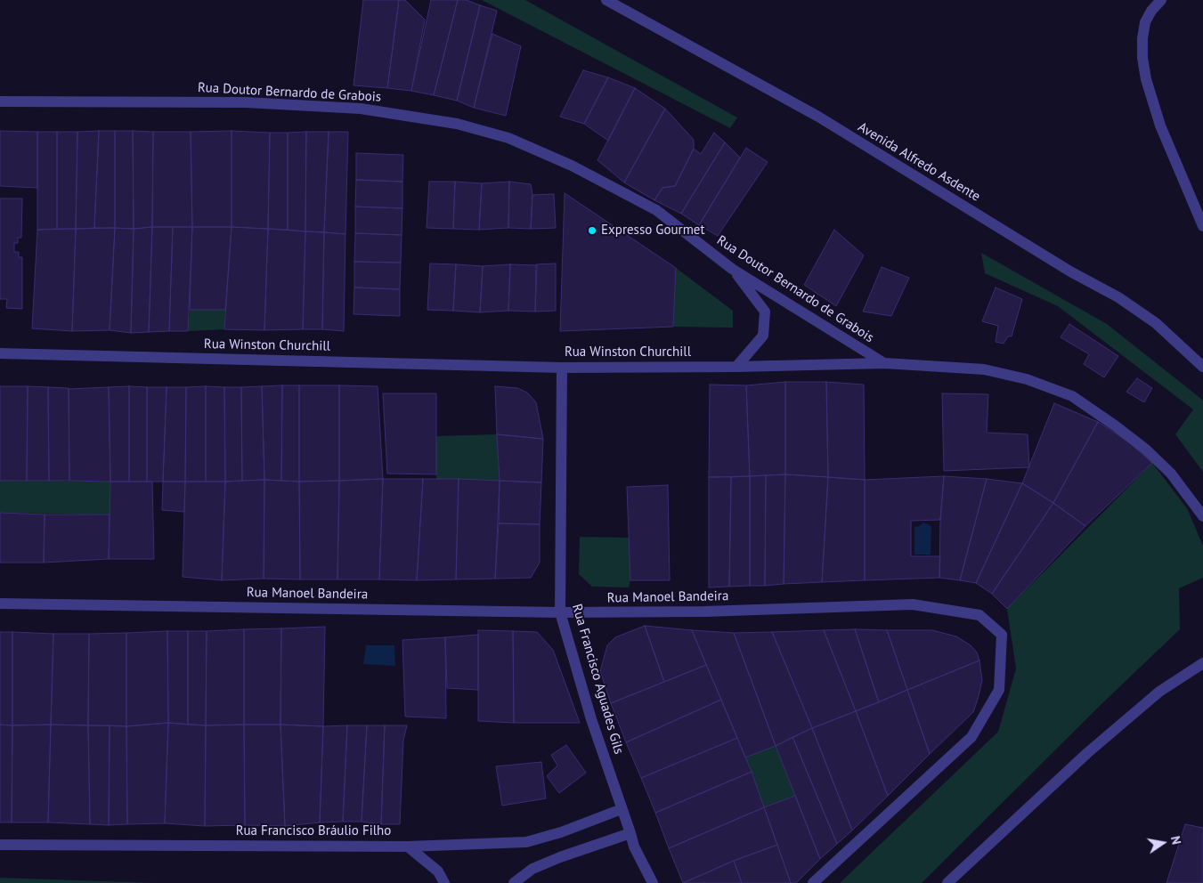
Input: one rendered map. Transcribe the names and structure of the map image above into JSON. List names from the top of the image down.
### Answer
{
  "streets": {
    "street": [
      "Rua Doutor Bernardo de Grabois",
      "Avenida Alfredo Asdente",
      "Rua Winston Churchill",
      "Rua Manoel Bandeira",
      "Rua Francisco Aguades Gils",
      "Rua Francisco Bráulio Filho"
    ]
  },
  "crossings": [
    ["Rua Doutor Bernardo de Grabois", "Rua Winston Churchill"],
    ["Rua Winston Churchill", "Rua Francisco Aguades Gils"],
    ["Rua Manoel Bandeira", "Rua Francisco Aguades Gils"],
    ["Rua Francisco Aguades Gils", "Rua Francisco Bráulio Filho"]
  ],
  "places": ["Expresso Gourmet"],
  "north": "right"
}
